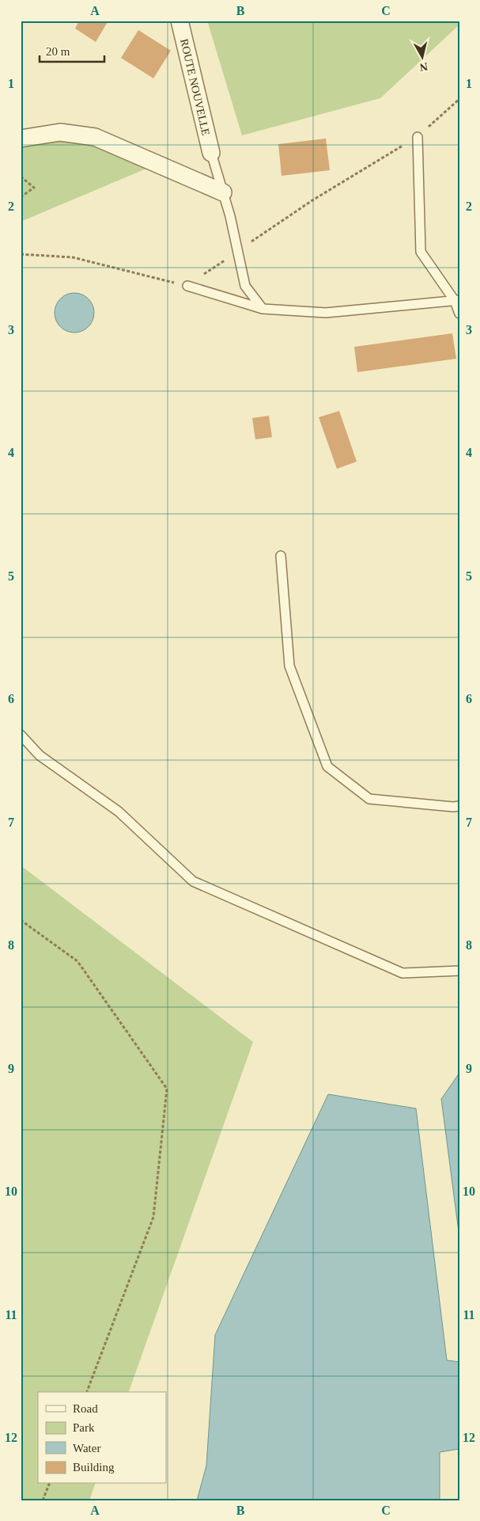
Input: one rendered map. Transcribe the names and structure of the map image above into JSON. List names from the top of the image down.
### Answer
{
  "streets": {
    "street": ["ROUTE NOUVELLE"]
  },
  "legend": [
    "Road",
    "Park",
    "Water",
    "Building"
  ],
  "scale_bar": "20 m",
  "north": "bottom",
  "grid": {
    "columns": ["A", "B", "C"],
    "rows": [
      "1",
      "2",
      "3",
      "4",
      "5",
      "6",
      "7",
      "8",
      "9",
      "10",
      "11",
      "12"
    ]
  }
}
